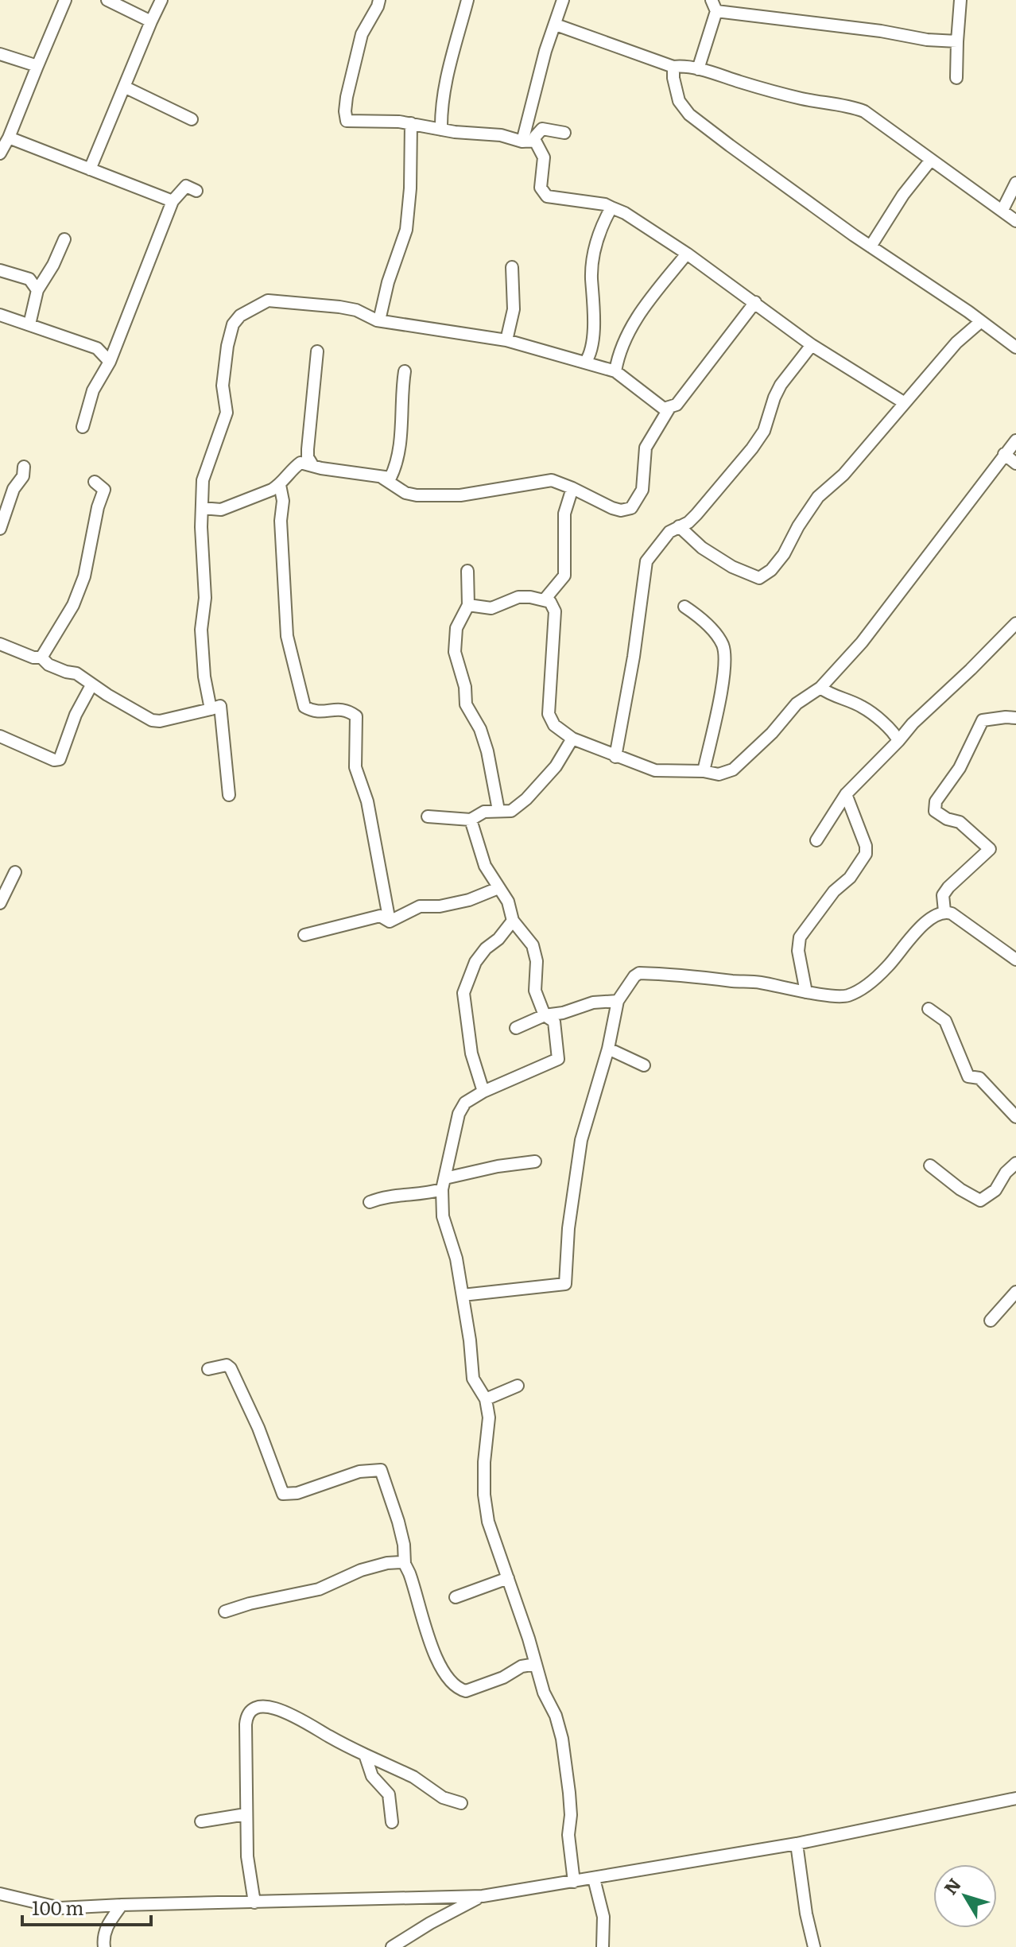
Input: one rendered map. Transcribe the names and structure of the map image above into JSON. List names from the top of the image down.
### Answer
{
  "scale_bar": "100 m",
  "north": "top left"
}
